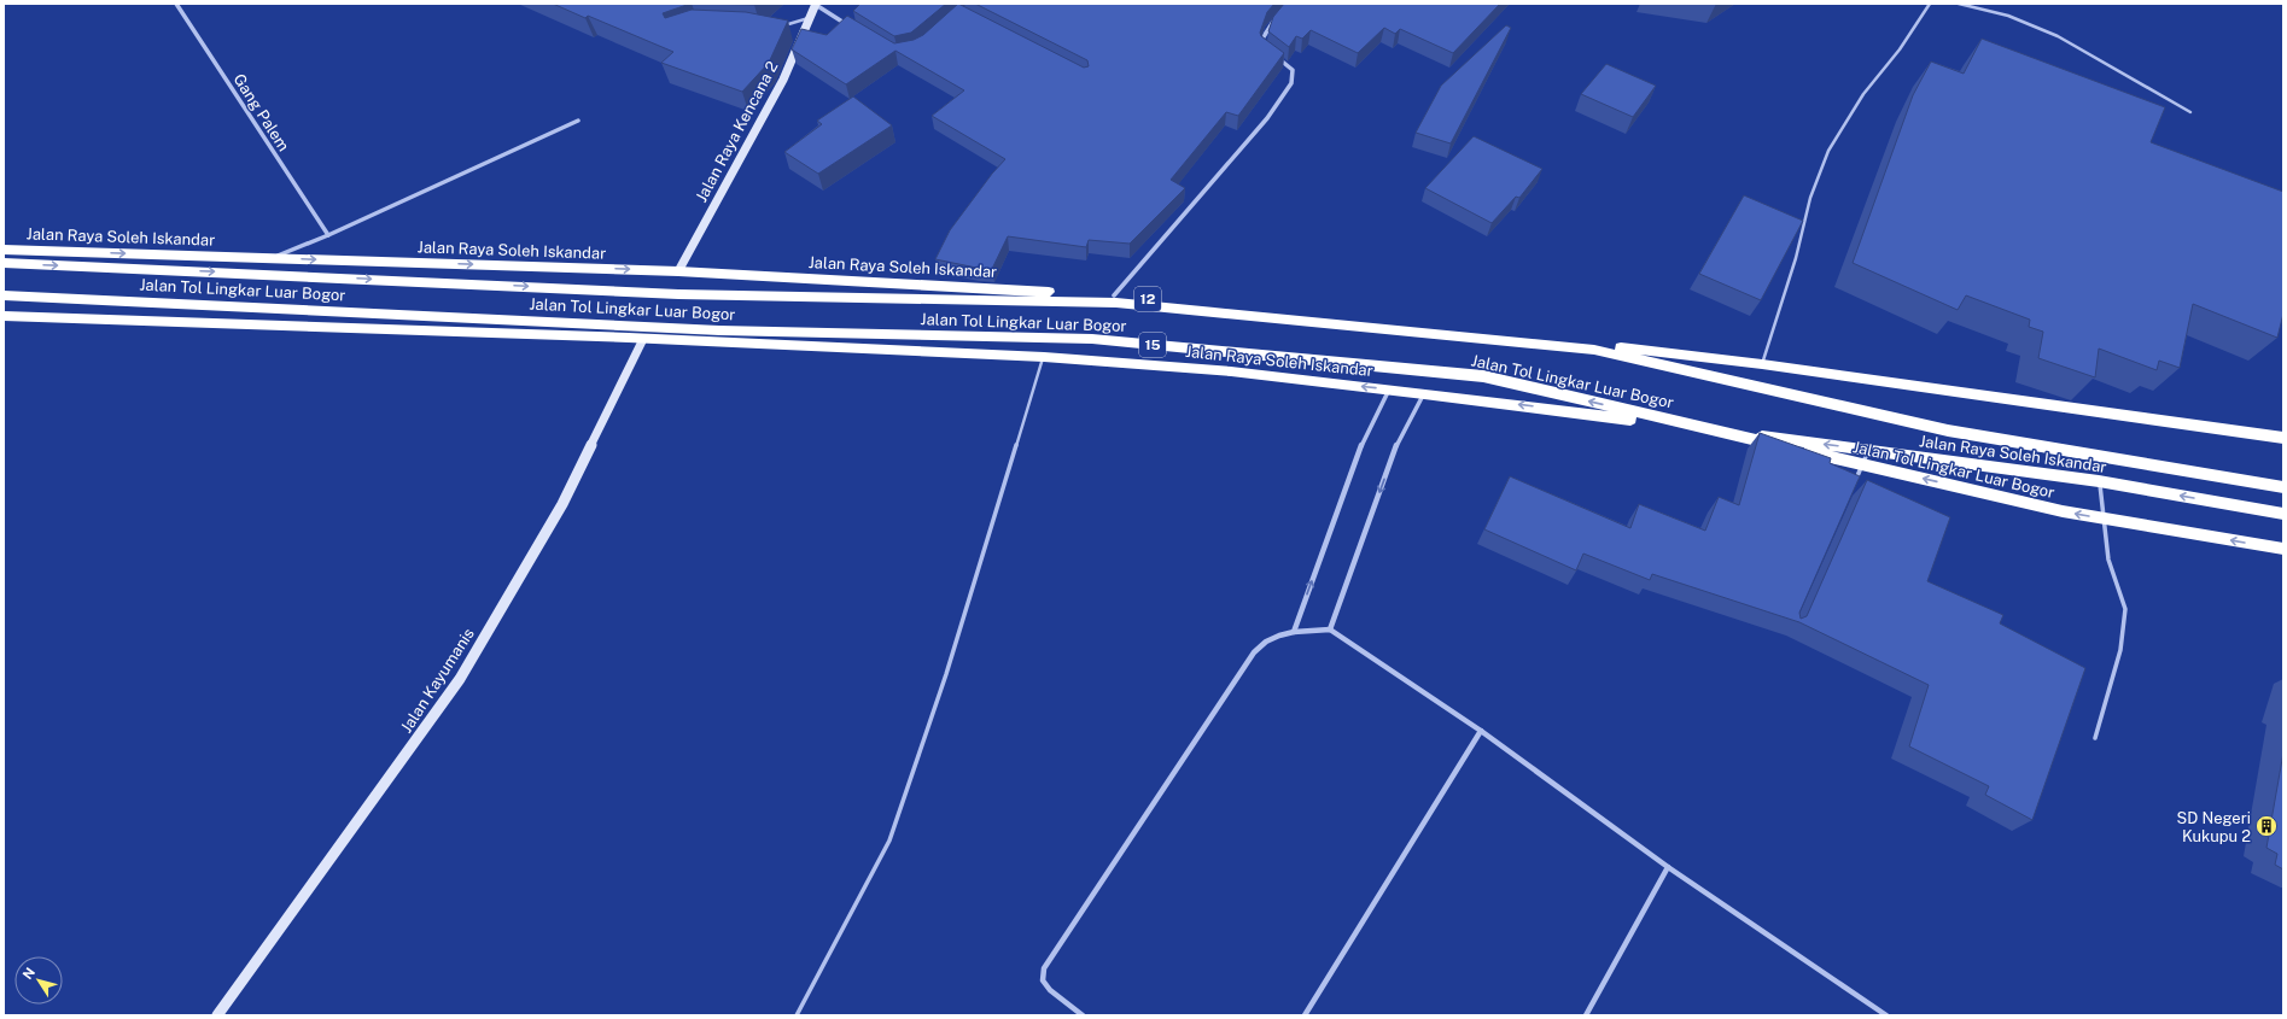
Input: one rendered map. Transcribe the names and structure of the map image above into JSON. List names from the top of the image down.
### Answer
{
  "streets": {
    "highway": [
      "Jalan Raya Soleh Iskandar",
      "Jalan Tol Lingkar Luar Bogor",
      "12",
      "15"
    ],
    "street": ["Gang Palem", "Jalan Raya Kencana 2", "Jalan Kayumanis"]
  },
  "crossings": [
    ["Jalan Raya Kencana 2", "Jalan Raya Soleh Iskandar"],
    ["Jalan Raya Soleh Iskandar", "Jalan Kayumanis"]
  ],
  "places": {
    "building": ["SD Negeri Kukupu 2"]
  },
  "north": "top left"
}
